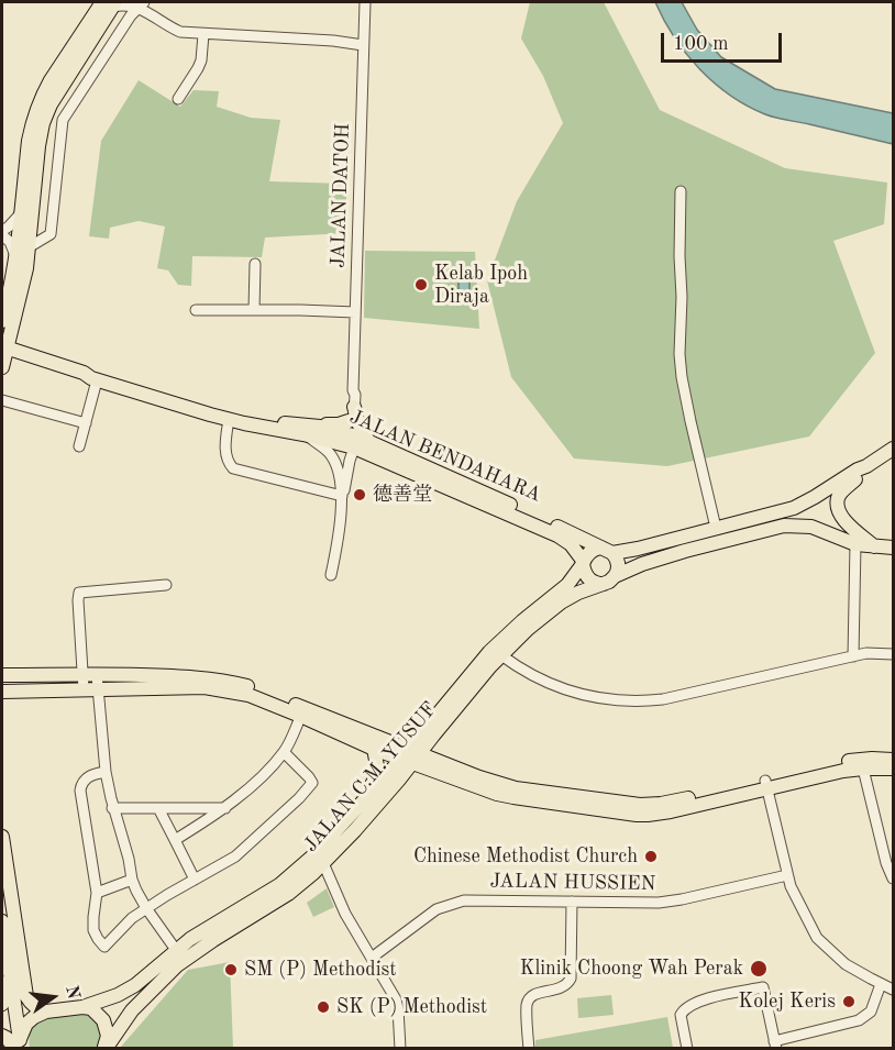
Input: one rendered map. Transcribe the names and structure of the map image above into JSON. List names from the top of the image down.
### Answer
{
  "streets": {
    "main road": ["JALAN BENDAHARA", "JALAN C.M. YUSUF"],
    "street": ["JALAN DATOH", "JALAN HUSSIEN"]
  },
  "crossings": [
    ["JALAN DATOH", "JALAN BENDAHARA"],
    ["JALAN BENDAHARA", "JALAN C.M. YUSUF"]
  ],
  "places": [
    "Kelab Ipoh Diraja",
    "德善堂",
    "Chinese Methodist Church",
    "Klinik Choong Wah Perak",
    "SM (P) Methodist",
    "Kolej Keris",
    "SK (P) Methodist"
  ],
  "scale_bar": "100 m",
  "north": "right"
}
